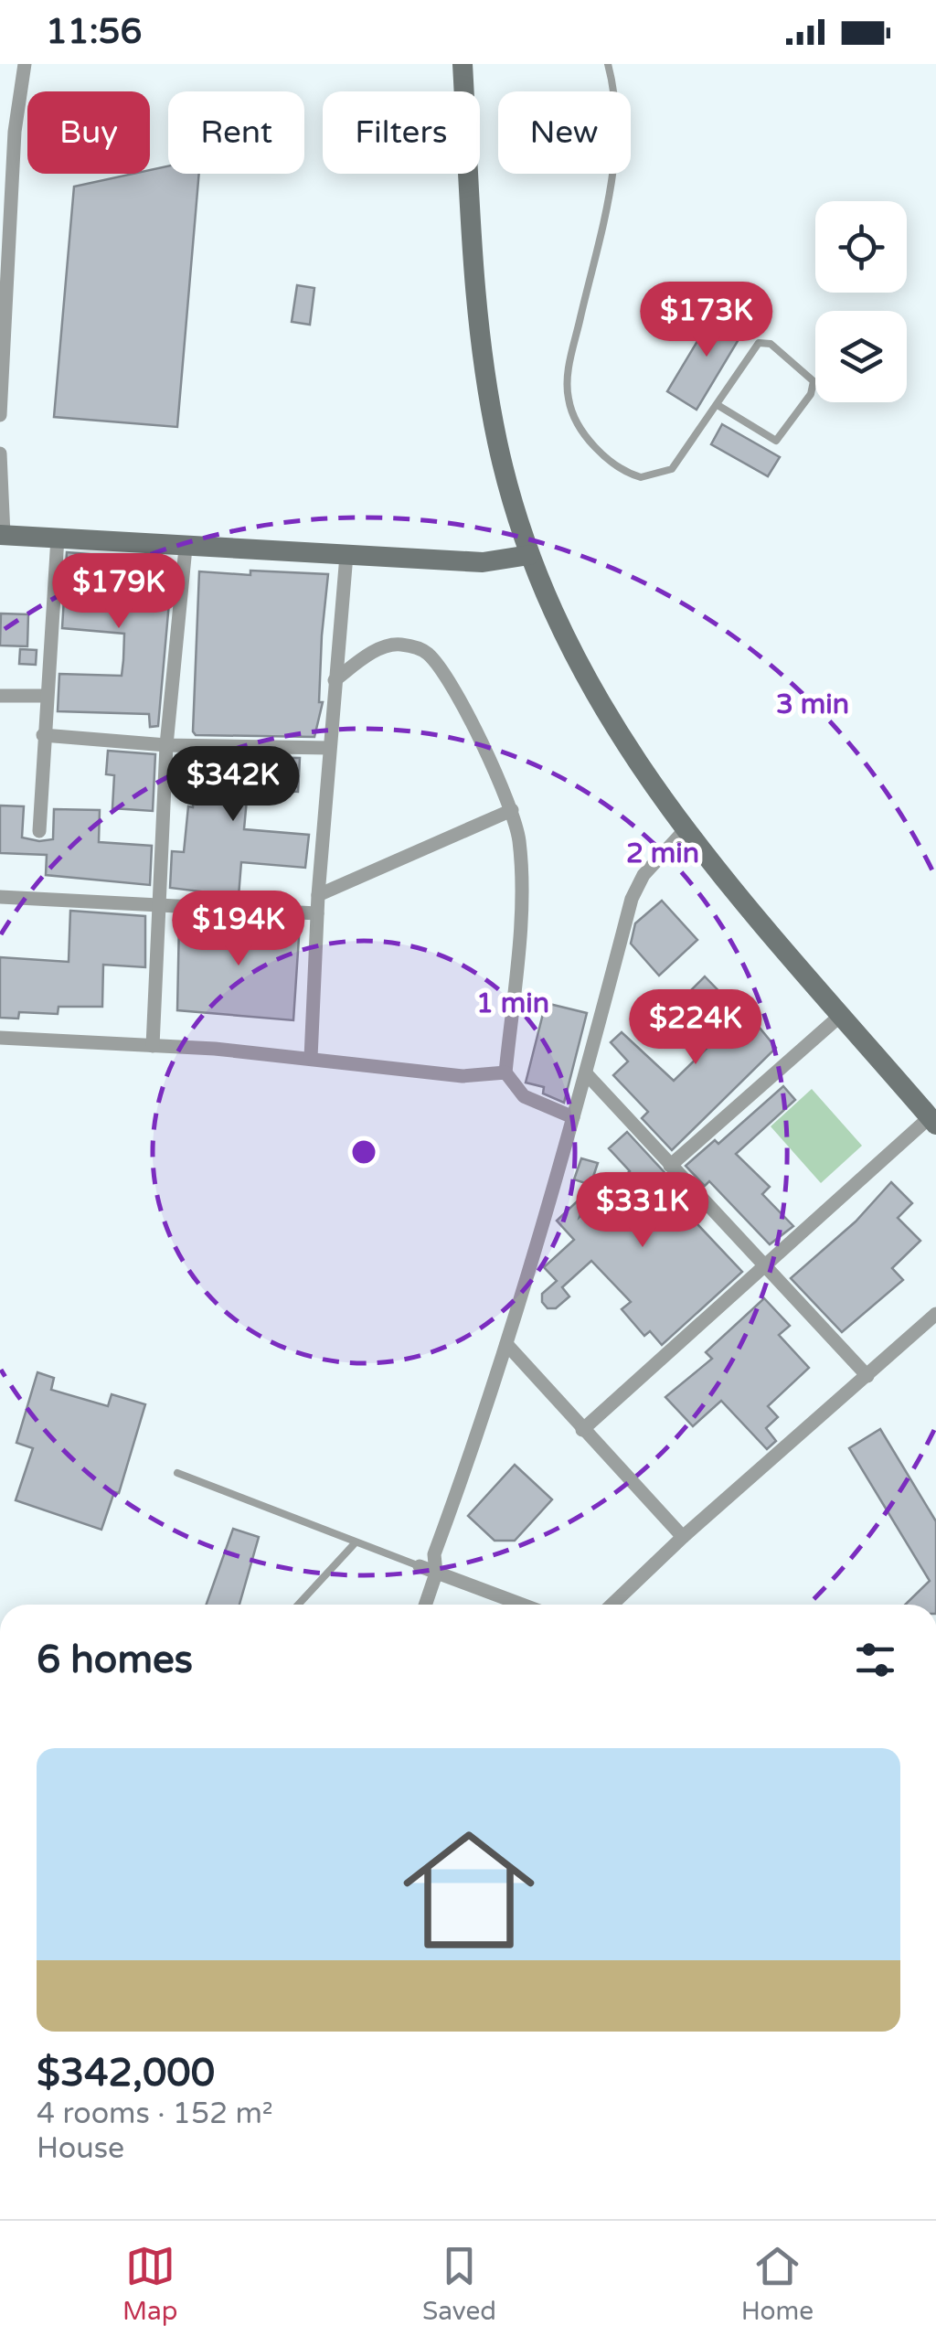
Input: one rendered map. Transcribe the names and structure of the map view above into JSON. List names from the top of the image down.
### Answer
{
  "page": {
    "status": "11:56",
    "chip": [
      "Buy",
      "Rent",
      "Filters",
      "New"
    ],
    "price": [
      "$173K",
      "$179K",
      "$342K",
      "$194K",
      "$224K",
      "$331K"
    ],
    "heading": "6 homes",
    "list": [
      {
        "name": "$342,000",
        "note": "4 rooms · 152 m² · House"
      }
    ],
    "tabs": ["Map", "Saved", "Home"]
  },
  "rings": ["3 min", "2 min", "1 min"]
}
